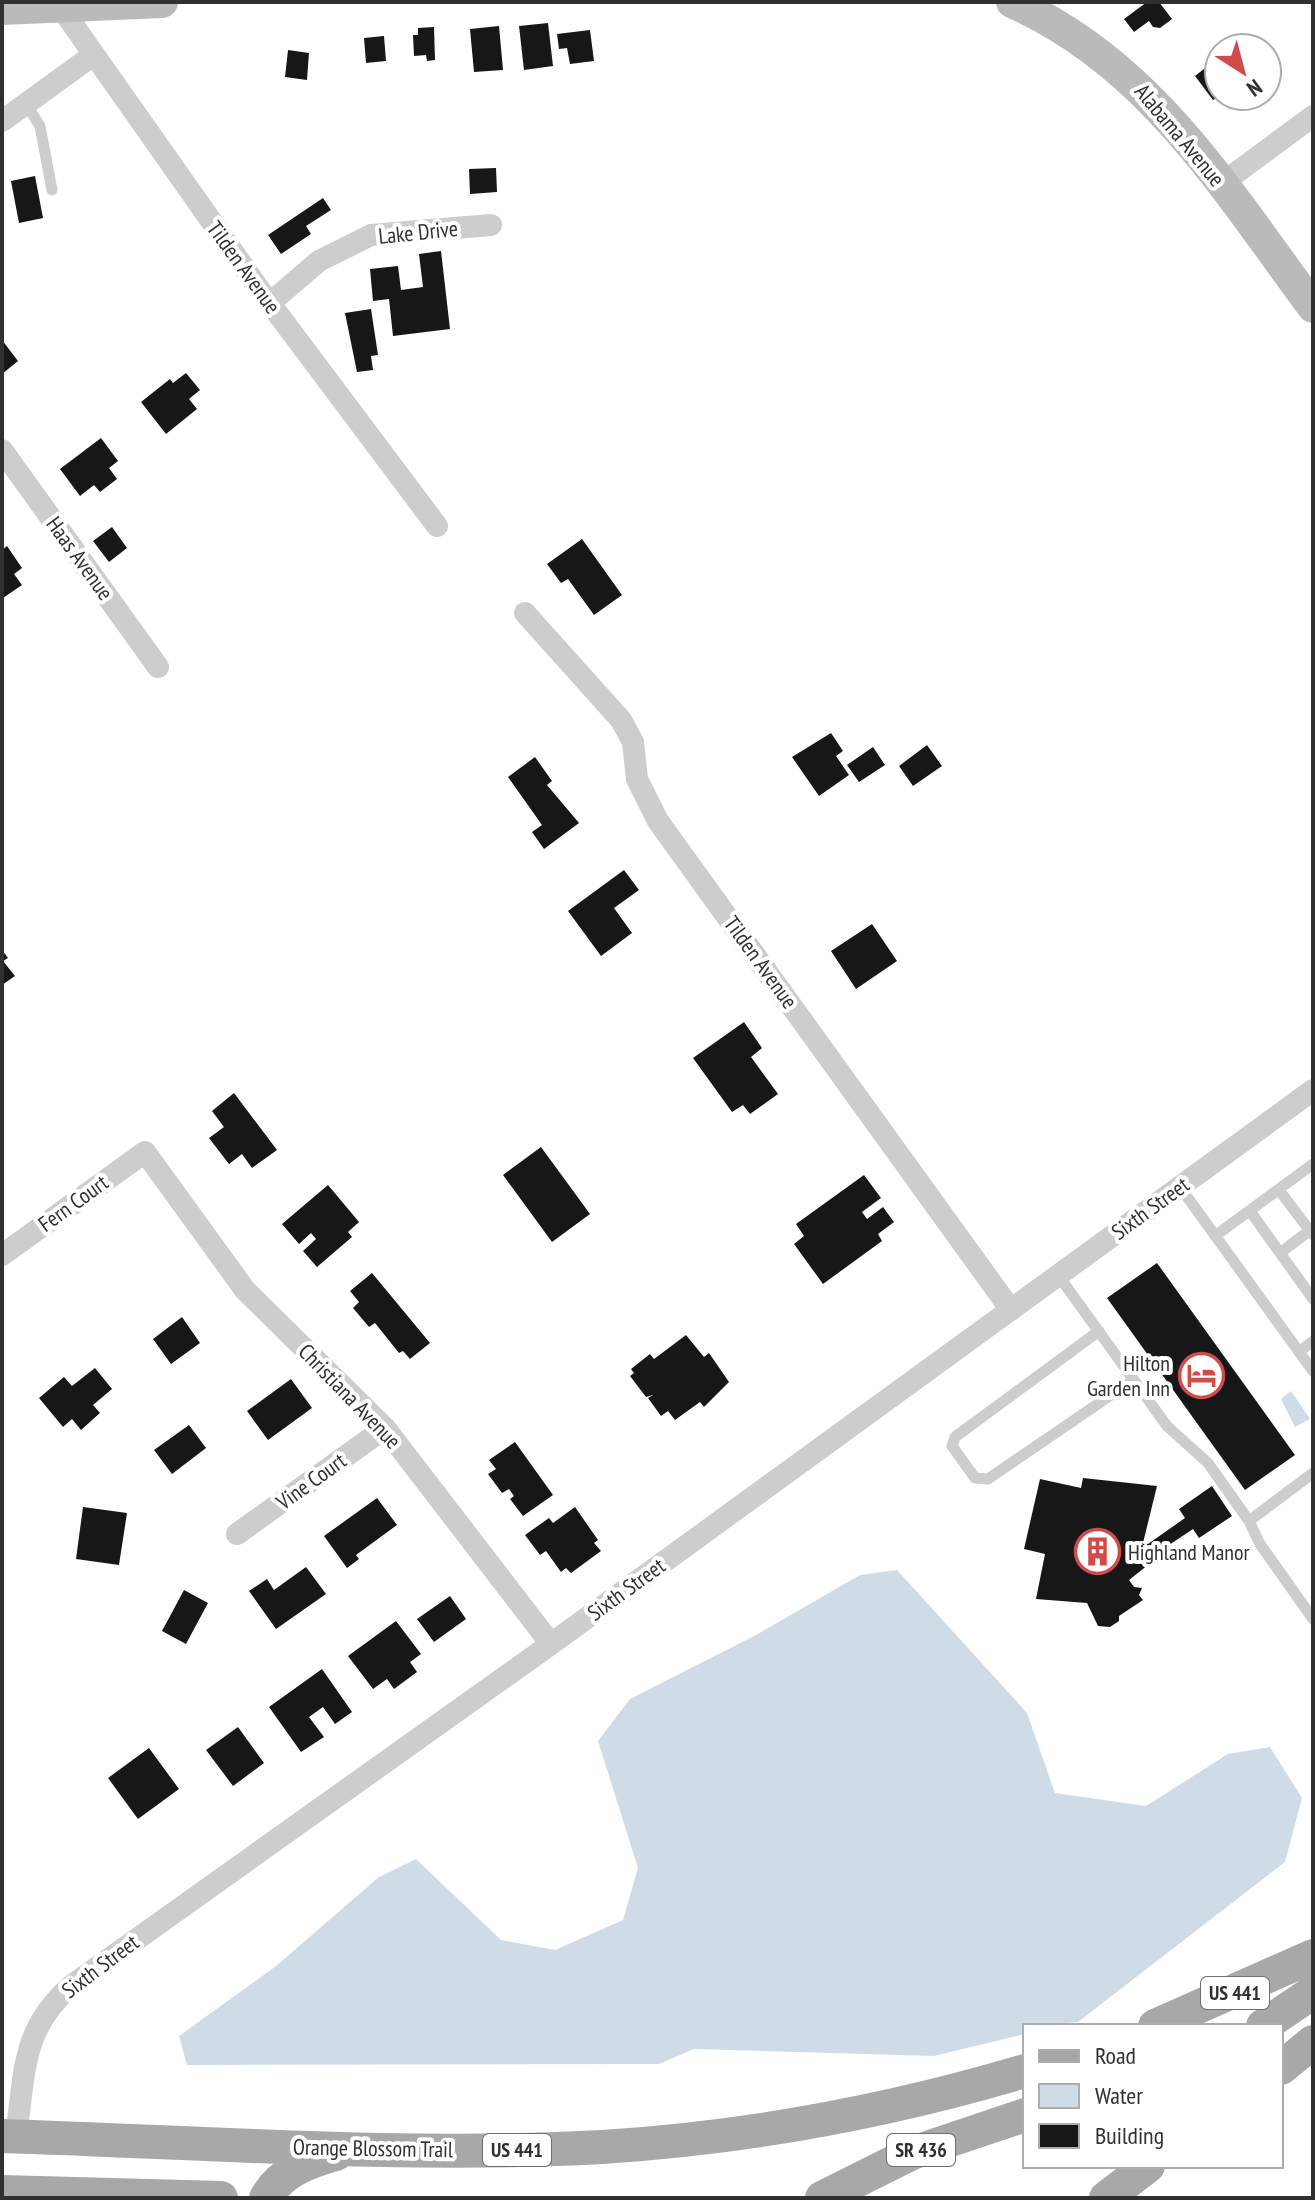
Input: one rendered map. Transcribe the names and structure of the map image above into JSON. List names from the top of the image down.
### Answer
{
  "streets": {
    "main road": ["US 441", "Orange Blossom Trail", "SR 436"],
    "street": [
      "Alabama Avenue",
      "Lake Drive",
      "Tilden Avenue",
      "Haas Avenue",
      "Fern Court",
      "Sixth Street",
      "Christiana Avenue",
      "Vine Court"
    ]
  },
  "crossings": [
    ["Lake Drive", "Tilden Avenue"],
    ["Tilden Avenue", "Sixth Street"],
    ["Fern Court", "Christiana Avenue"],
    ["Sixth Street", "Christiana Avenue"],
    ["Sixth Street", "Orange Blossom Trail"],
    ["Christiana Avenue", "Vine Court"]
  ],
  "places": {
    "hotel": ["Hilton Garden Inn"],
    "building": ["Highland Manor"]
  },
  "legend": ["Road", "Water", "Building"],
  "north": "bottom right"
}
